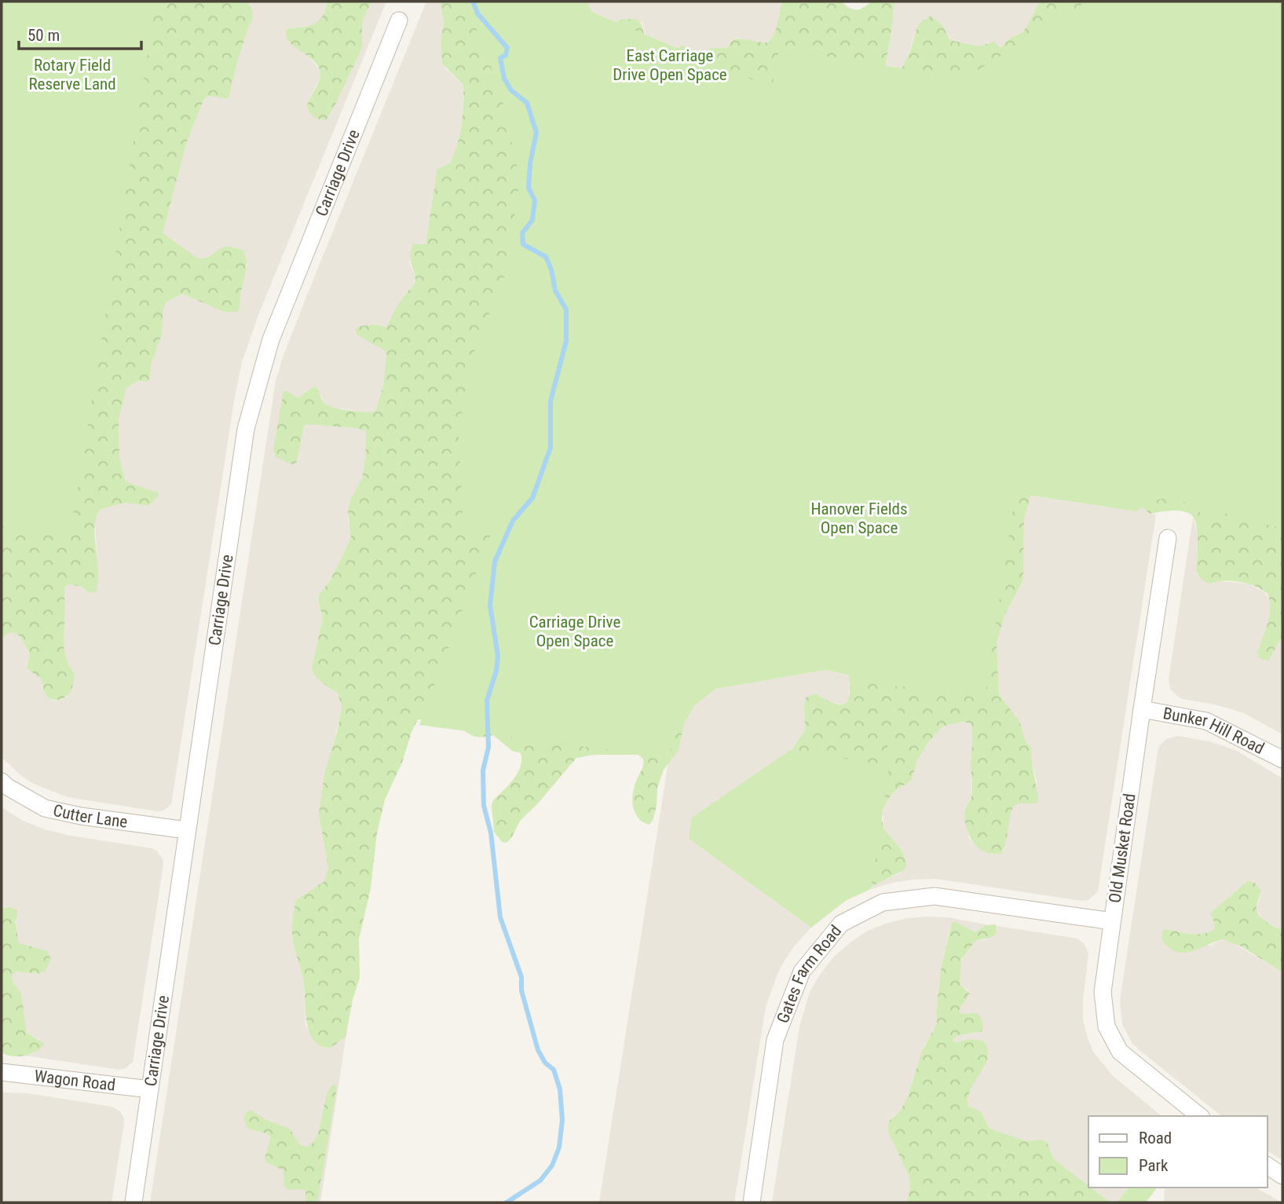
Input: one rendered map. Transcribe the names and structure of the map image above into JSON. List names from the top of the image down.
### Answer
{
  "streets": {
    "street": [
      "Carriage Drive",
      "Bunker Hill Road",
      "Cutter Lane",
      "Old Musket Road",
      "Gates Farm Road",
      "Wagon Road"
    ]
  },
  "crossings": [
    ["Carriage Drive", "Cutter Lane"],
    ["Carriage Drive", "Wagon Road"],
    ["Bunker Hill Road", "Old Musket Road"],
    ["Old Musket Road", "Gates Farm Road"]
  ],
  "parks": [
    "East Carriage Drive Open Space",
    "Rotary Field Reserve Land",
    "Hanover Fields Open Space",
    "Carriage Drive Open Space"
  ],
  "legend": ["Road", "Park"],
  "scale_bar": "50 m"
}
